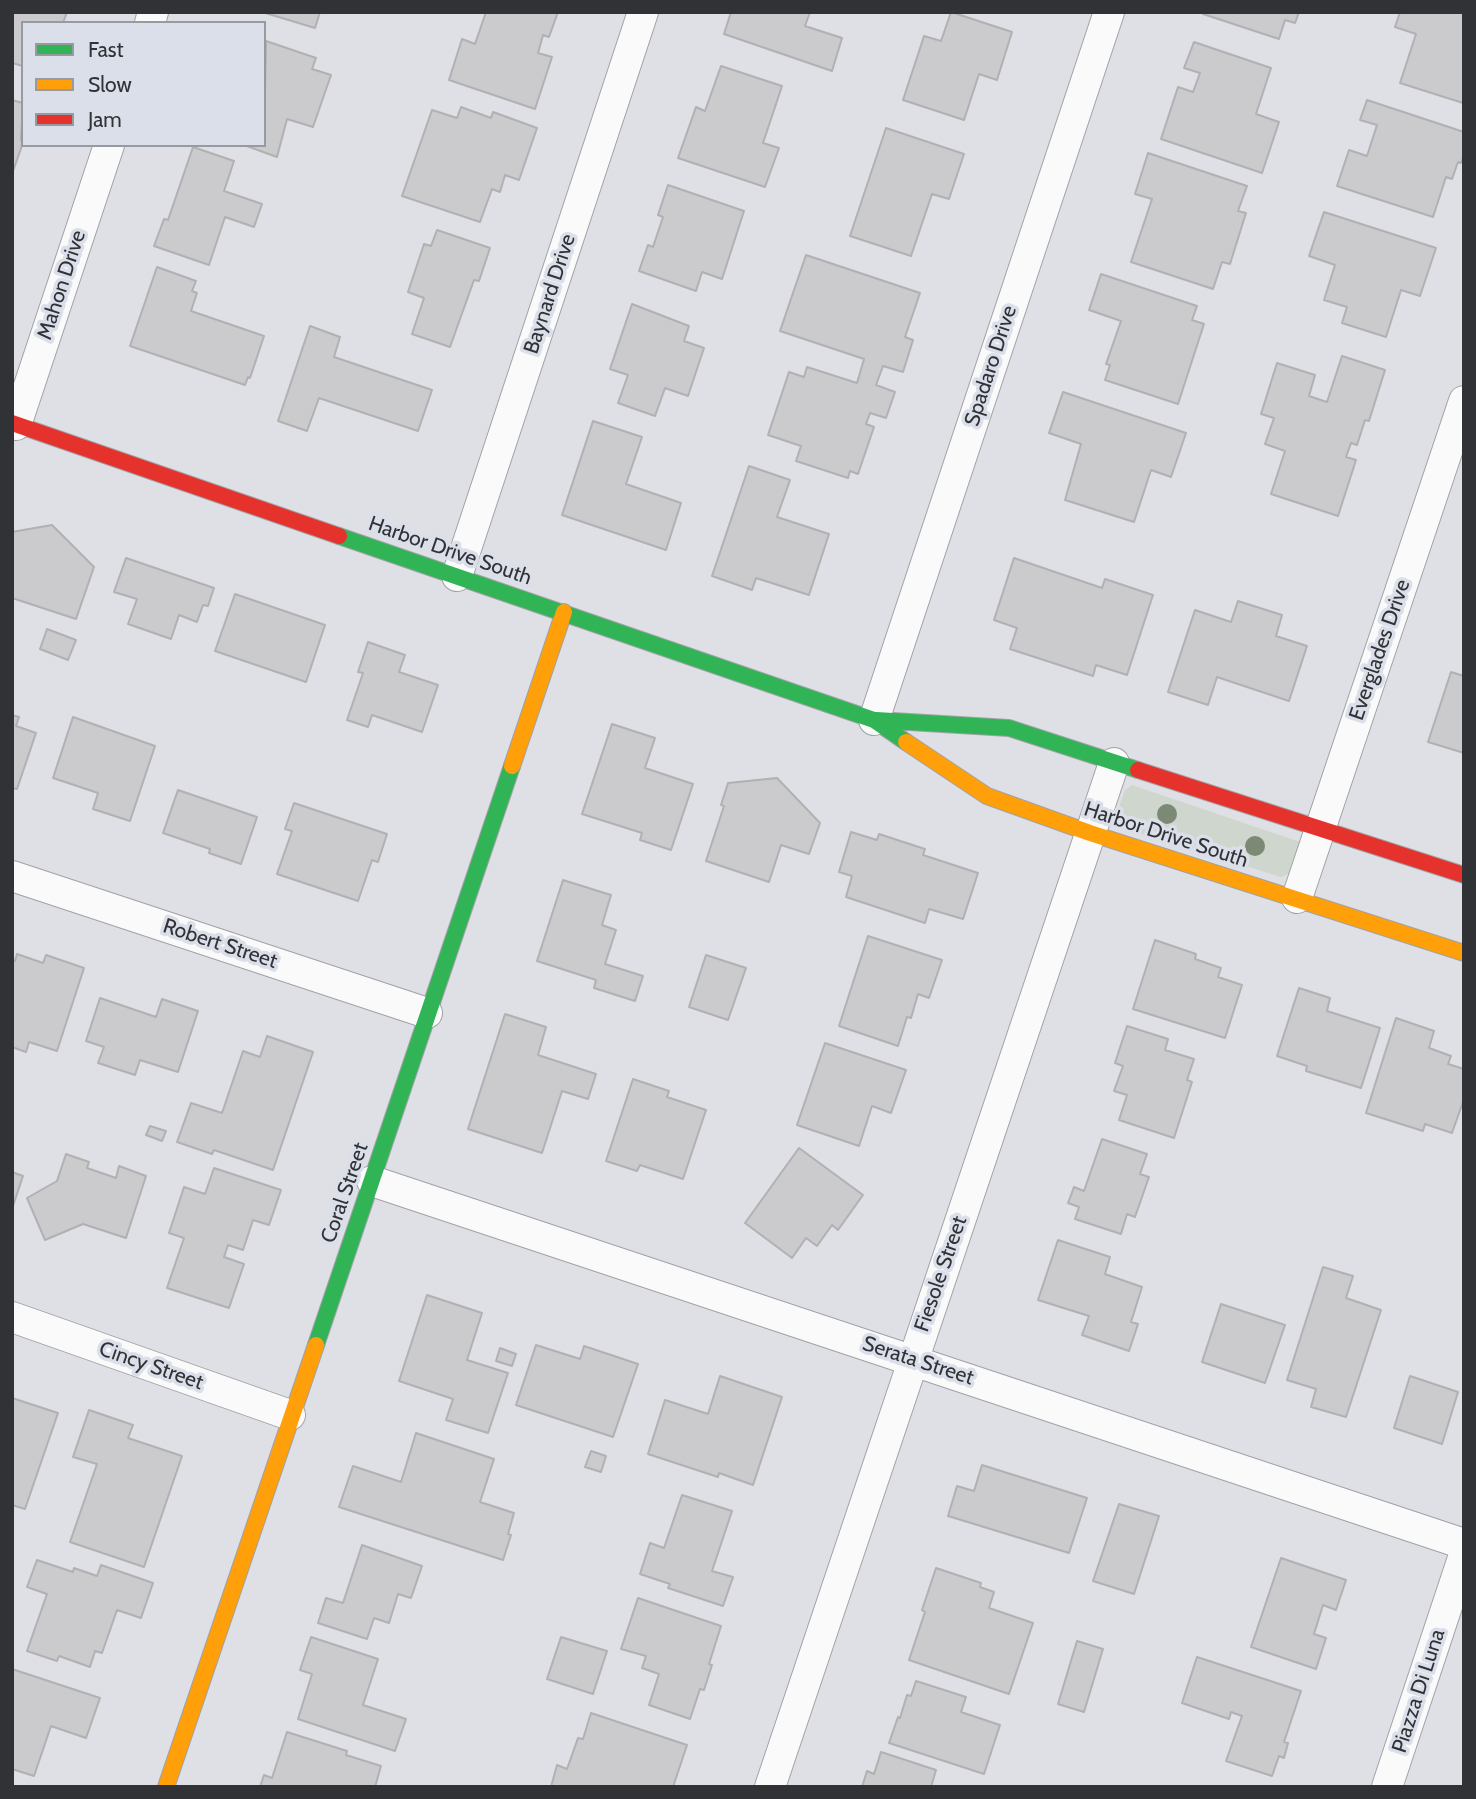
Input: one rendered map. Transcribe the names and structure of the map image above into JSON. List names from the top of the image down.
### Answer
{
  "streets": {
    "street": [
      "Mahon Drive",
      "Baynard Drive",
      "Spadaro Drive",
      "Harbor Drive South",
      "Everglades Drive",
      "Robert Street",
      "Coral Street",
      "Fiesole Street",
      "Serata Street",
      "Cincy Street",
      "Piazza Di Luna"
    ]
  },
  "crossings": [
    ["Mahon Drive", "Harbor Drive South"],
    ["Baynard Drive", "Harbor Drive South"],
    ["Spadaro Drive", "Harbor Drive South"],
    ["Harbor Drive South", "Everglades Drive"],
    ["Harbor Drive South", "Coral Street"],
    ["Harbor Drive South", "Fiesole Street"],
    ["Robert Street", "Coral Street"],
    ["Coral Street", "Serata Street"],
    ["Coral Street", "Cincy Street"],
    ["Fiesole Street", "Serata Street"]
  ],
  "legend": ["Fast", "Slow", "Jam"]
}
